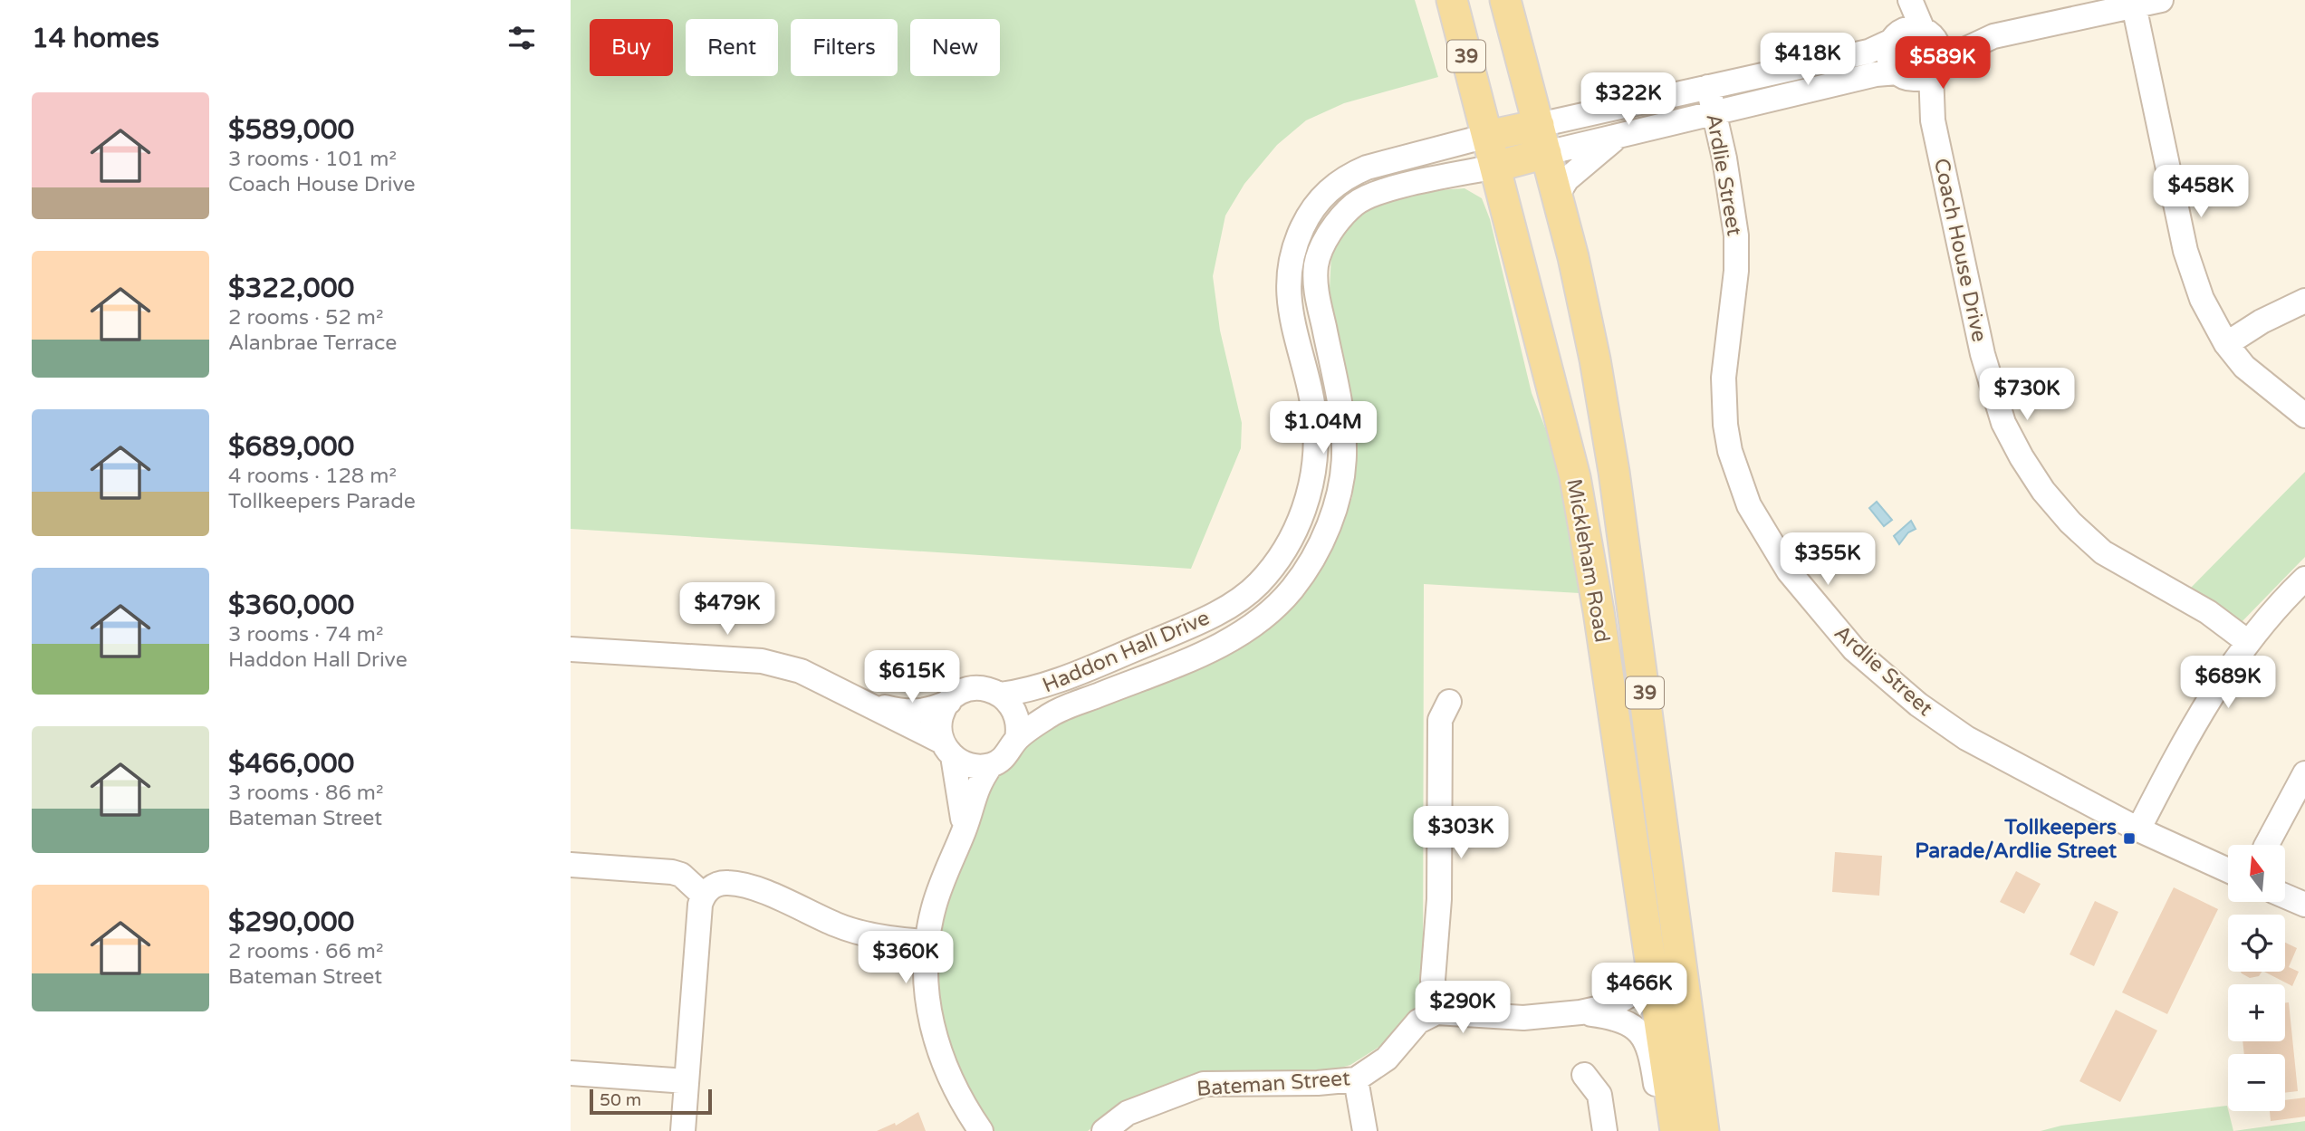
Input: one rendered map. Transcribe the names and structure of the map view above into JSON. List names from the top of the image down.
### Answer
{
  "streets": {
    "main road": ["39", "Mickleham Road"],
    "street": [
      "Ardlie Street",
      "Coach House Drive",
      "Haddon Hall Drive",
      "Bateman Street"
    ]
  },
  "crossings": [
    ["Mickleham Road", "Haddon Hall Drive"]
  ],
  "places": {
    "transit": ["Tollkeepers Parade/Ardlie Street"]
  },
  "scale_bar": "50 m",
  "north": "top",
  "page": {
    "heading": "14 homes",
    "chip": [
      "Buy",
      "Rent",
      "Filters",
      "New"
    ],
    "price": [
      "$418K",
      "$589K",
      "$322K",
      "$458K",
      "$730K",
      "$1.04M",
      "$355K",
      "$479K",
      "$615K",
      "$689K",
      "$303K",
      "$360K",
      "$466K",
      "$290K"
    ],
    "list": [
      {
        "name": "$589,000",
        "note": "3 rooms · 101 m² · Coach House Drive"
      },
      {
        "name": "$322,000",
        "note": "2 rooms · 52 m² · Alanbrae Terrace"
      },
      {
        "name": "$689,000",
        "note": "4 rooms · 128 m² · Tollkeepers Parade"
      },
      {
        "name": "$360,000",
        "note": "3 rooms · 74 m² · Haddon Hall Drive"
      },
      {
        "name": "$466,000",
        "note": "3 rooms · 86 m² · Bateman Street"
      },
      {
        "name": "$290,000",
        "note": "2 rooms · 66 m² · Bateman Street"
      }
    ],
    "map_buttons": ["+", "−"],
    "scale": "50 m"
  }
}
